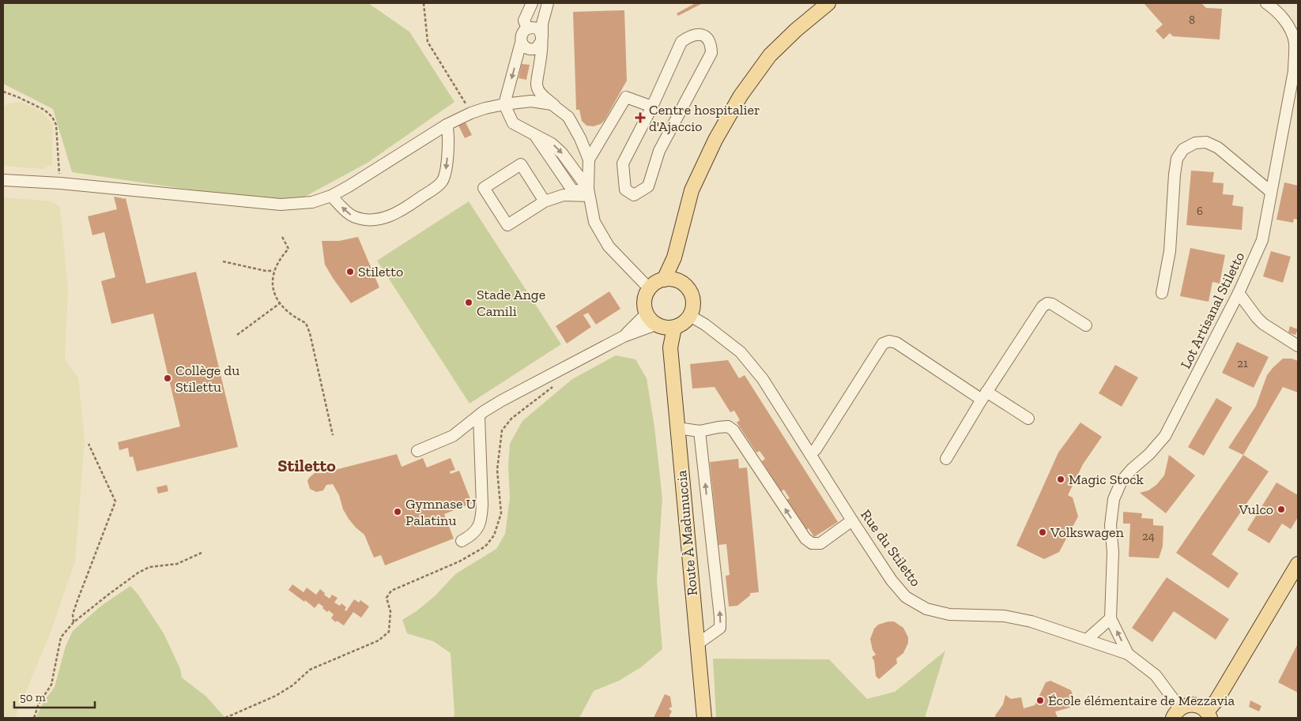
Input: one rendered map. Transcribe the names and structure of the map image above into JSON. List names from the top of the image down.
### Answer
{
  "streets": {
    "main road": ["Route À Madunuccia"],
    "street": ["Lot Artisanal Stiletto", "Rue du Stiletto"]
  },
  "crossings": [
    ["Route À Madunuccia", "Rue du Stiletto"]
  ],
  "districts": ["Stiletto"],
  "places": {
    "health": ["Centre hospitalier d'Ajaccio"],
    "other": [
      "Stiletto",
      "Stade Ange Camili",
      "Collège du Stilettu",
      "Magic Stock",
      "Vulco",
      "Gymnase U Palatinu",
      "Volkswagen",
      "École élémentaire de Mezzavia"
    ]
  },
  "house_numbers": [
    "8",
    "6",
    "21",
    "24"
  ],
  "scale_bar": "50 m"
}
